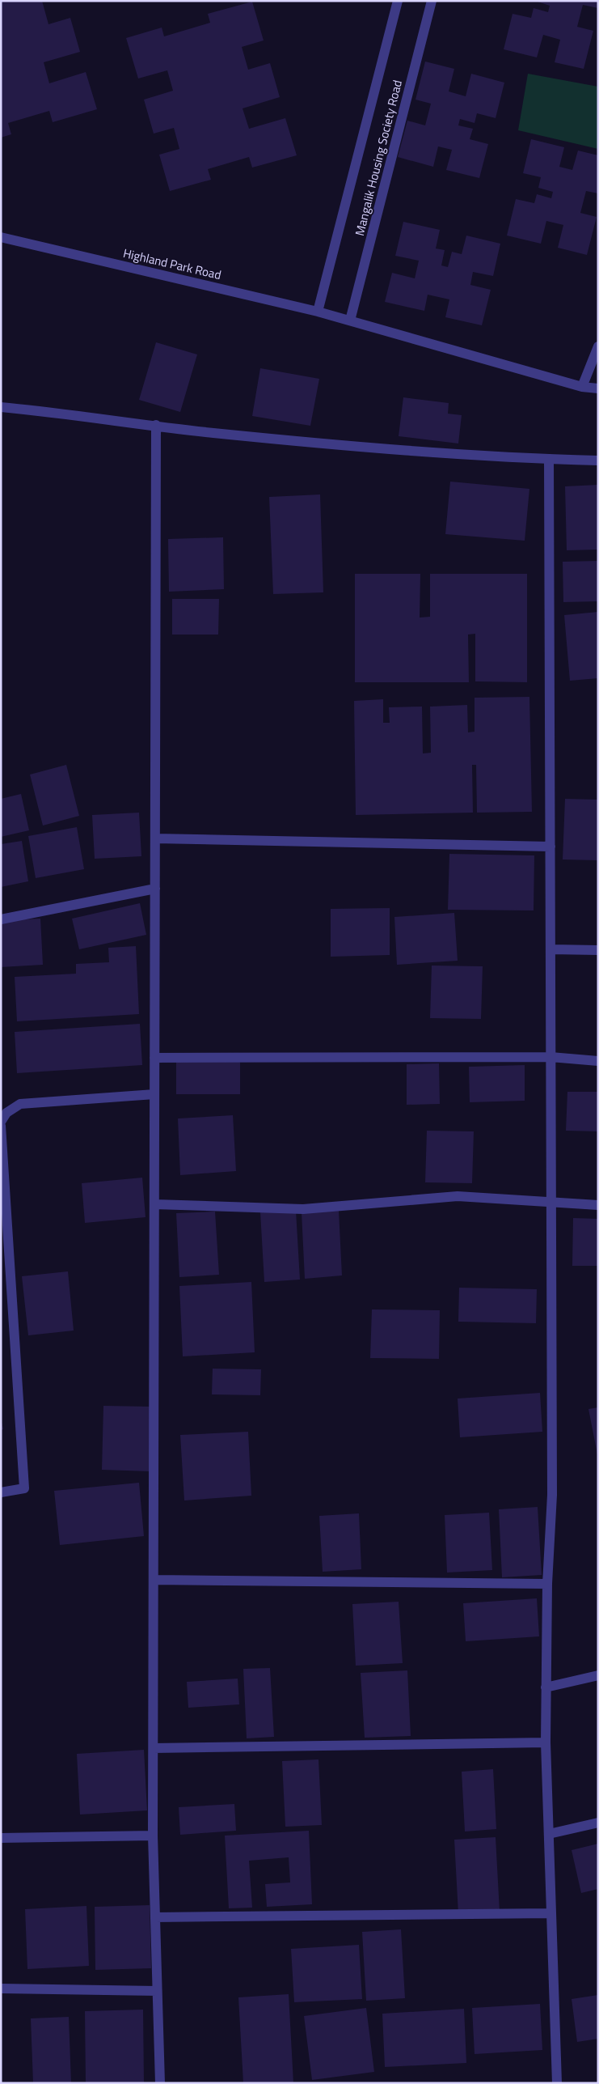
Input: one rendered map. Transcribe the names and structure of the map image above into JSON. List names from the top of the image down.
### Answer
{
  "streets": {
    "street": ["Mangalik Housing Society Road", "Highland Park Road"]
  },
  "crossings": [
    ["Mangalik Housing Society Road", "Highland Park Road"]
  ]
}
